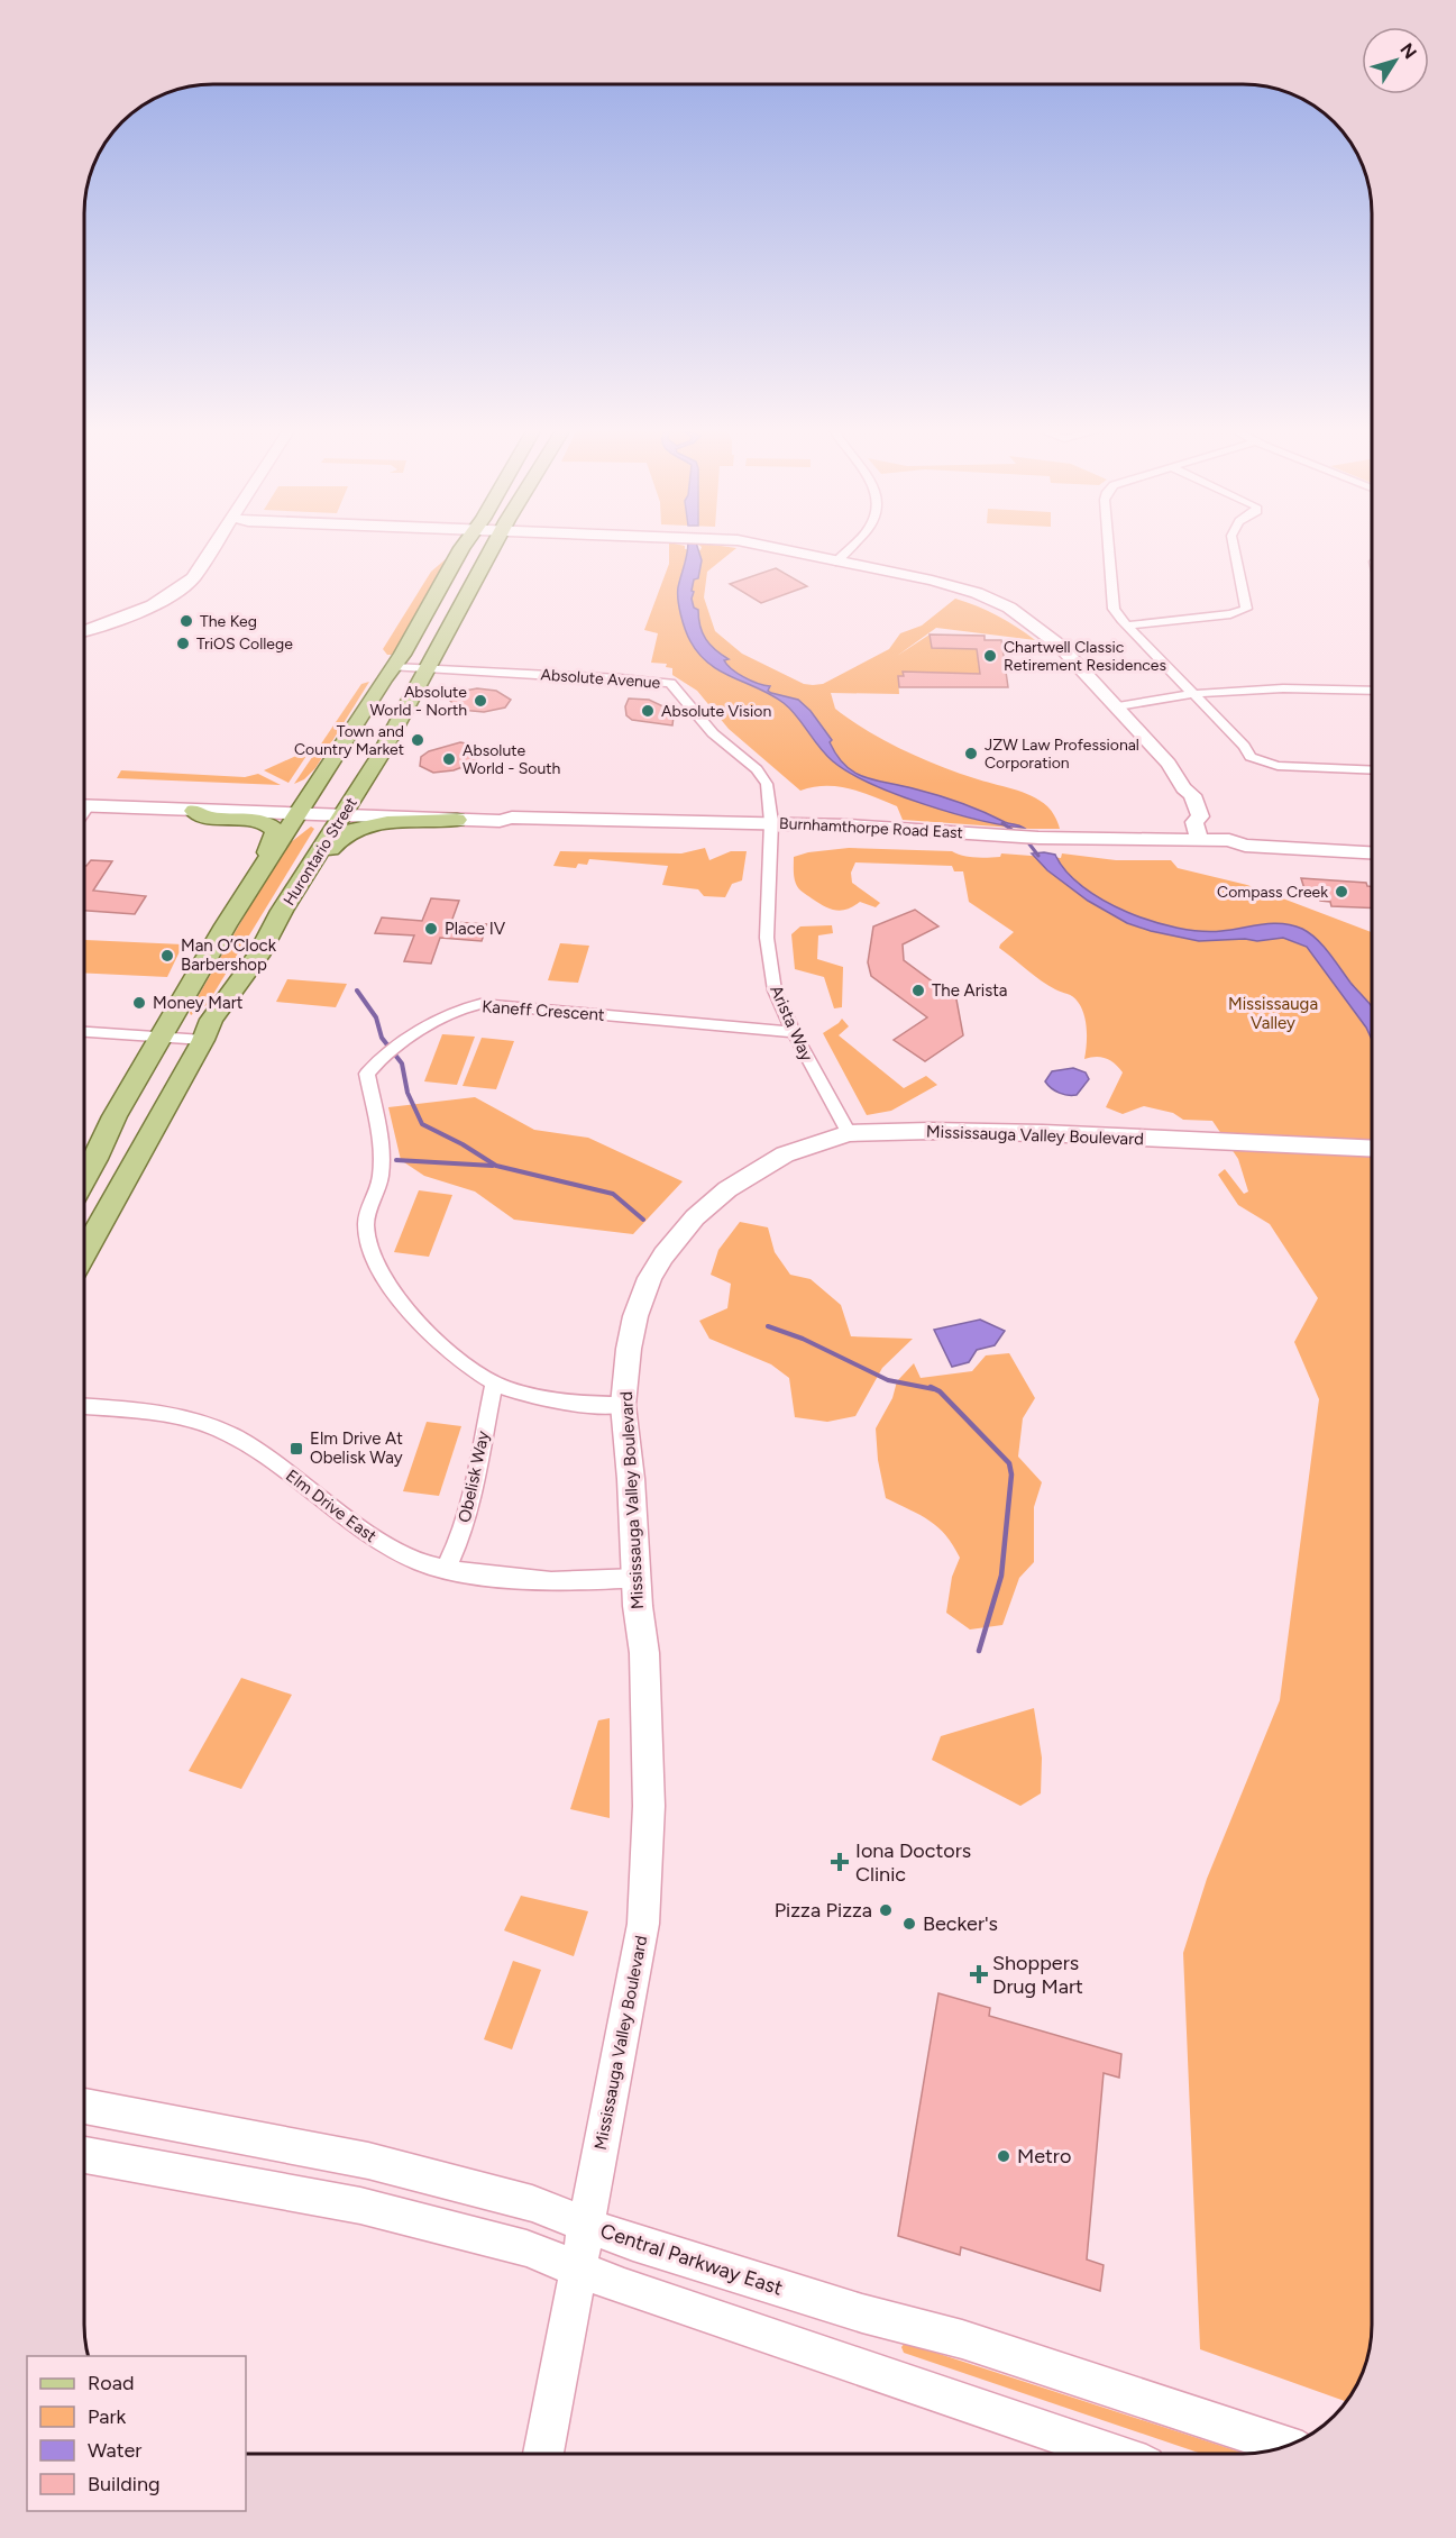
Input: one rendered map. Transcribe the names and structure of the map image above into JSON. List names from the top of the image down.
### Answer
{
  "streets": {
    "main road": ["Hurontario Street"],
    "street": [
      "Absolute Avenue",
      "Burnhamthorpe Road East",
      "Kaneff Crescent",
      "Arista Way",
      "Mississauga Valley Boulevard",
      "Obelisk Way",
      "Elm Drive East",
      "Central Parkway East"
    ]
  },
  "crossings": [
    ["Absolute Avenue", "Burnhamthorpe Road East"],
    ["Absolute Avenue", "Hurontario Street"],
    ["Absolute Avenue", "Arista Way"],
    ["Burnhamthorpe Road East", "Hurontario Street"],
    ["Burnhamthorpe Road East", "Arista Way"],
    ["Kaneff Crescent", "Arista Way"],
    ["Kaneff Crescent", "Mississauga Valley Boulevard"],
    ["Kaneff Crescent", "Obelisk Way"],
    ["Arista Way", "Mississauga Valley Boulevard"],
    ["Mississauga Valley Boulevard", "Elm Drive East"],
    ["Mississauga Valley Boulevard", "Central Parkway East"],
    ["Obelisk Way", "Elm Drive East"]
  ],
  "parks": ["Mississauga Valley"],
  "places": {
    "other": [
      "The Keg",
      "TriOS College",
      "Chartwell Classic Retirement Residences",
      "Absolute World - North",
      "Absolute Vision",
      "Town and Country Market",
      "JZW Law Professional Corporation",
      "Absolute World - South",
      "Compass Creek",
      "Place IV",
      "Man O’Clock Barbershop",
      "The Arista",
      "Money Mart",
      "Pizza Pizza",
      "Becker's",
      "Metro"
    ],
    "transit": ["Elm Drive At Obelisk Way"],
    "health": ["Iona Doctors Clinic", "Shoppers Drug Mart"]
  },
  "legend": [
    "Road",
    "Park",
    "Water",
    "Building"
  ],
  "north": "top right"
}
